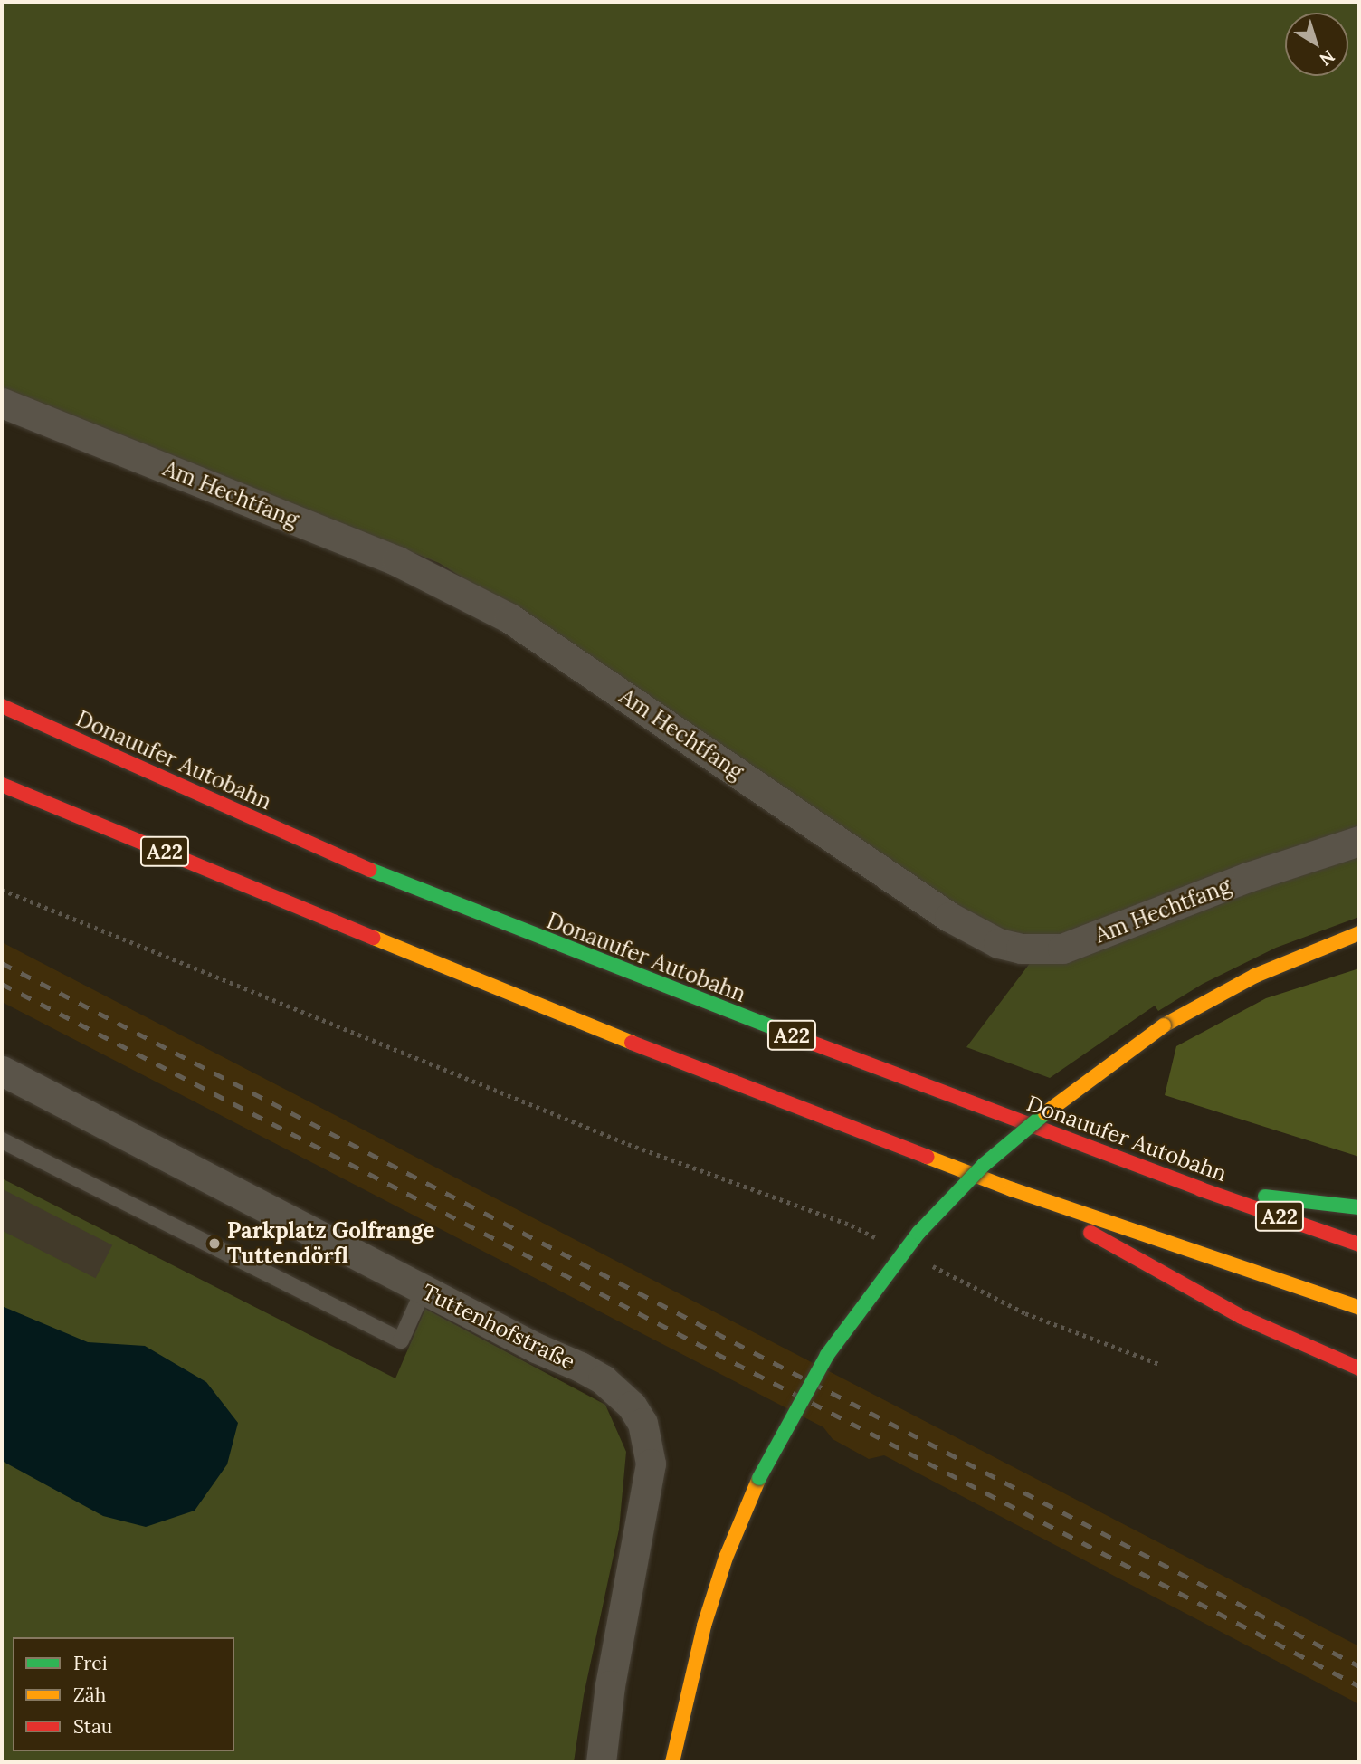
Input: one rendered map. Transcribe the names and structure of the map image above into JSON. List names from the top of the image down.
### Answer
{
  "streets": {
    "main road": ["Donauufer Autobahn", "A22"],
    "street": ["Am Hechtfang", "Tuttenhofstraße"]
  },
  "places": ["Parkplatz Golfrange Tuttendörfl"],
  "legend": ["Frei", "Zäh", "Stau"],
  "north": "bottom right"
}
